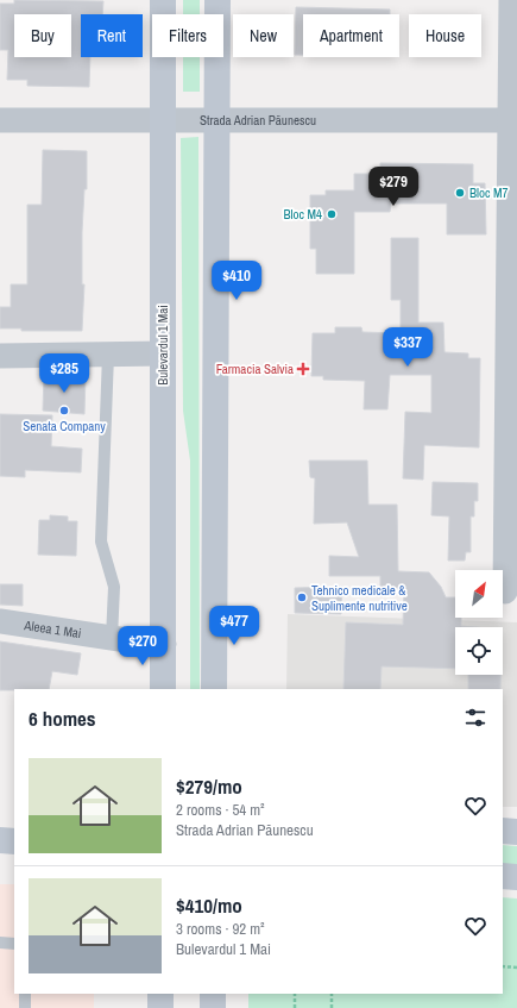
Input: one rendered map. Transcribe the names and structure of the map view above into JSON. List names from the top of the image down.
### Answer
{
  "streets": {
    "main road": ["Bulevardul 1 Mai"],
    "street": ["Strada Adrian Păunescu", "Aleea 1 Mai"]
  },
  "crossings": [
    ["Strada Adrian Păunescu", "Bulevardul 1 Mai"],
    ["Bulevardul 1 Mai", "Aleea 1 Mai"]
  ],
  "places": {
    "other": [
      "Bloc M7",
      "Bloc M4",
      "Senata Company",
      "Tehnico medicale & Suplimente nutritive"
    ],
    "health": ["Farmacia Salvia"]
  },
  "north": "top right",
  "page": {
    "chip": [
      "Buy",
      "Rent",
      "Filters",
      "New",
      "Apartment",
      "House"
    ],
    "price": [
      "$279",
      "$410",
      "$337",
      "$285",
      "$477",
      "$270"
    ],
    "heading": "6 homes",
    "list": [
      {
        "name": "$279/mo",
        "note": "2 rooms · 54 m² · Strada Adrian Păunescu"
      },
      {
        "name": "$410/mo",
        "note": "3 rooms · 92 m² · Bulevardul 1 Mai"
      }
    ]
  }
}
